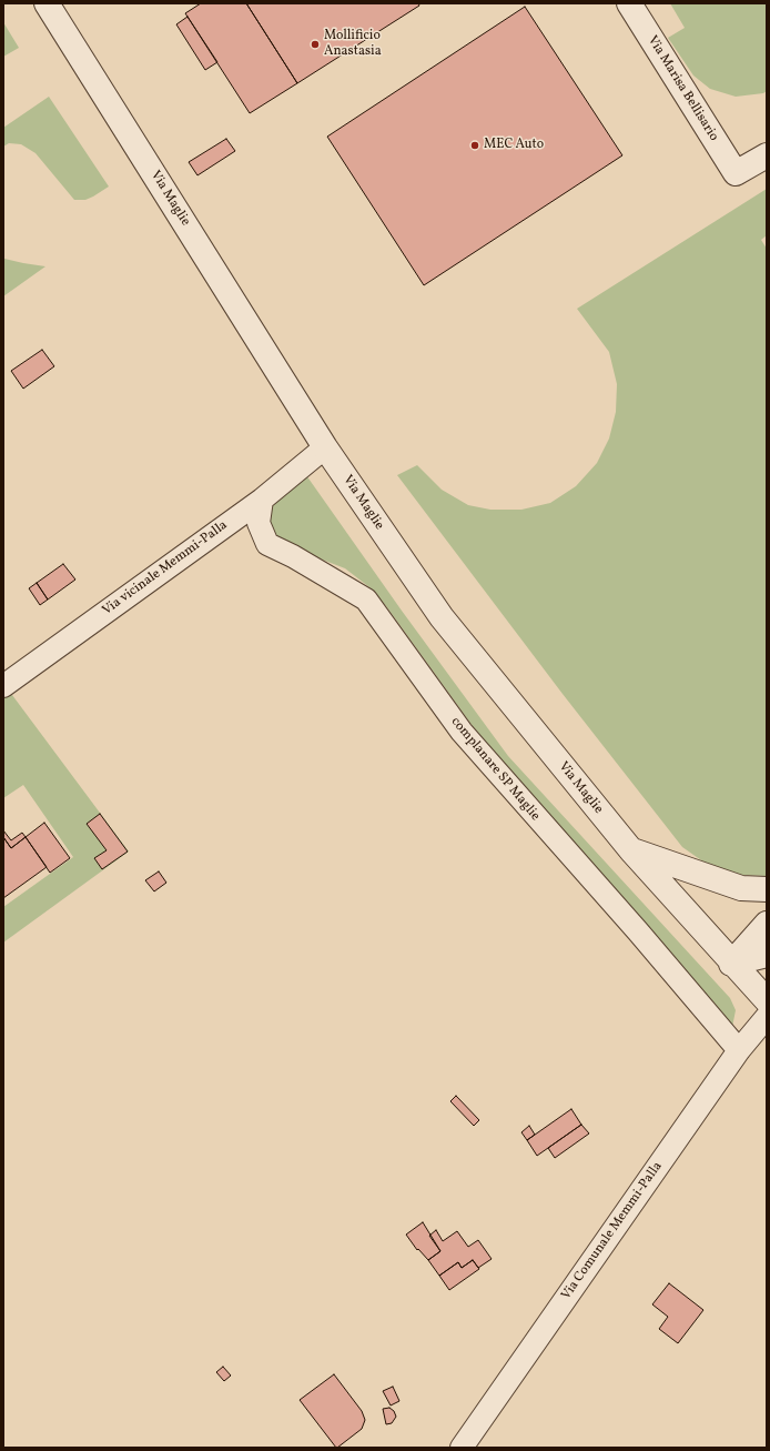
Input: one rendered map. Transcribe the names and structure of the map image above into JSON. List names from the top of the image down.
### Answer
{
  "streets": {
    "street": [
      "Via Marisa Bellisario",
      "Via Maglie",
      "Via vicinale Memmi-Palla",
      "complanare SP Maglie",
      "Via Comunale Memmi-Palla"
    ]
  },
  "crossings": [
    ["Via Maglie", "Via vicinale Memmi-Palla"],
    ["Via vicinale Memmi-Palla", "complanare SP Maglie"],
    ["complanare SP Maglie", "Via Comunale Memmi-Palla"]
  ],
  "places": ["Mollificio Anastasia", "MEC Auto"]
}
